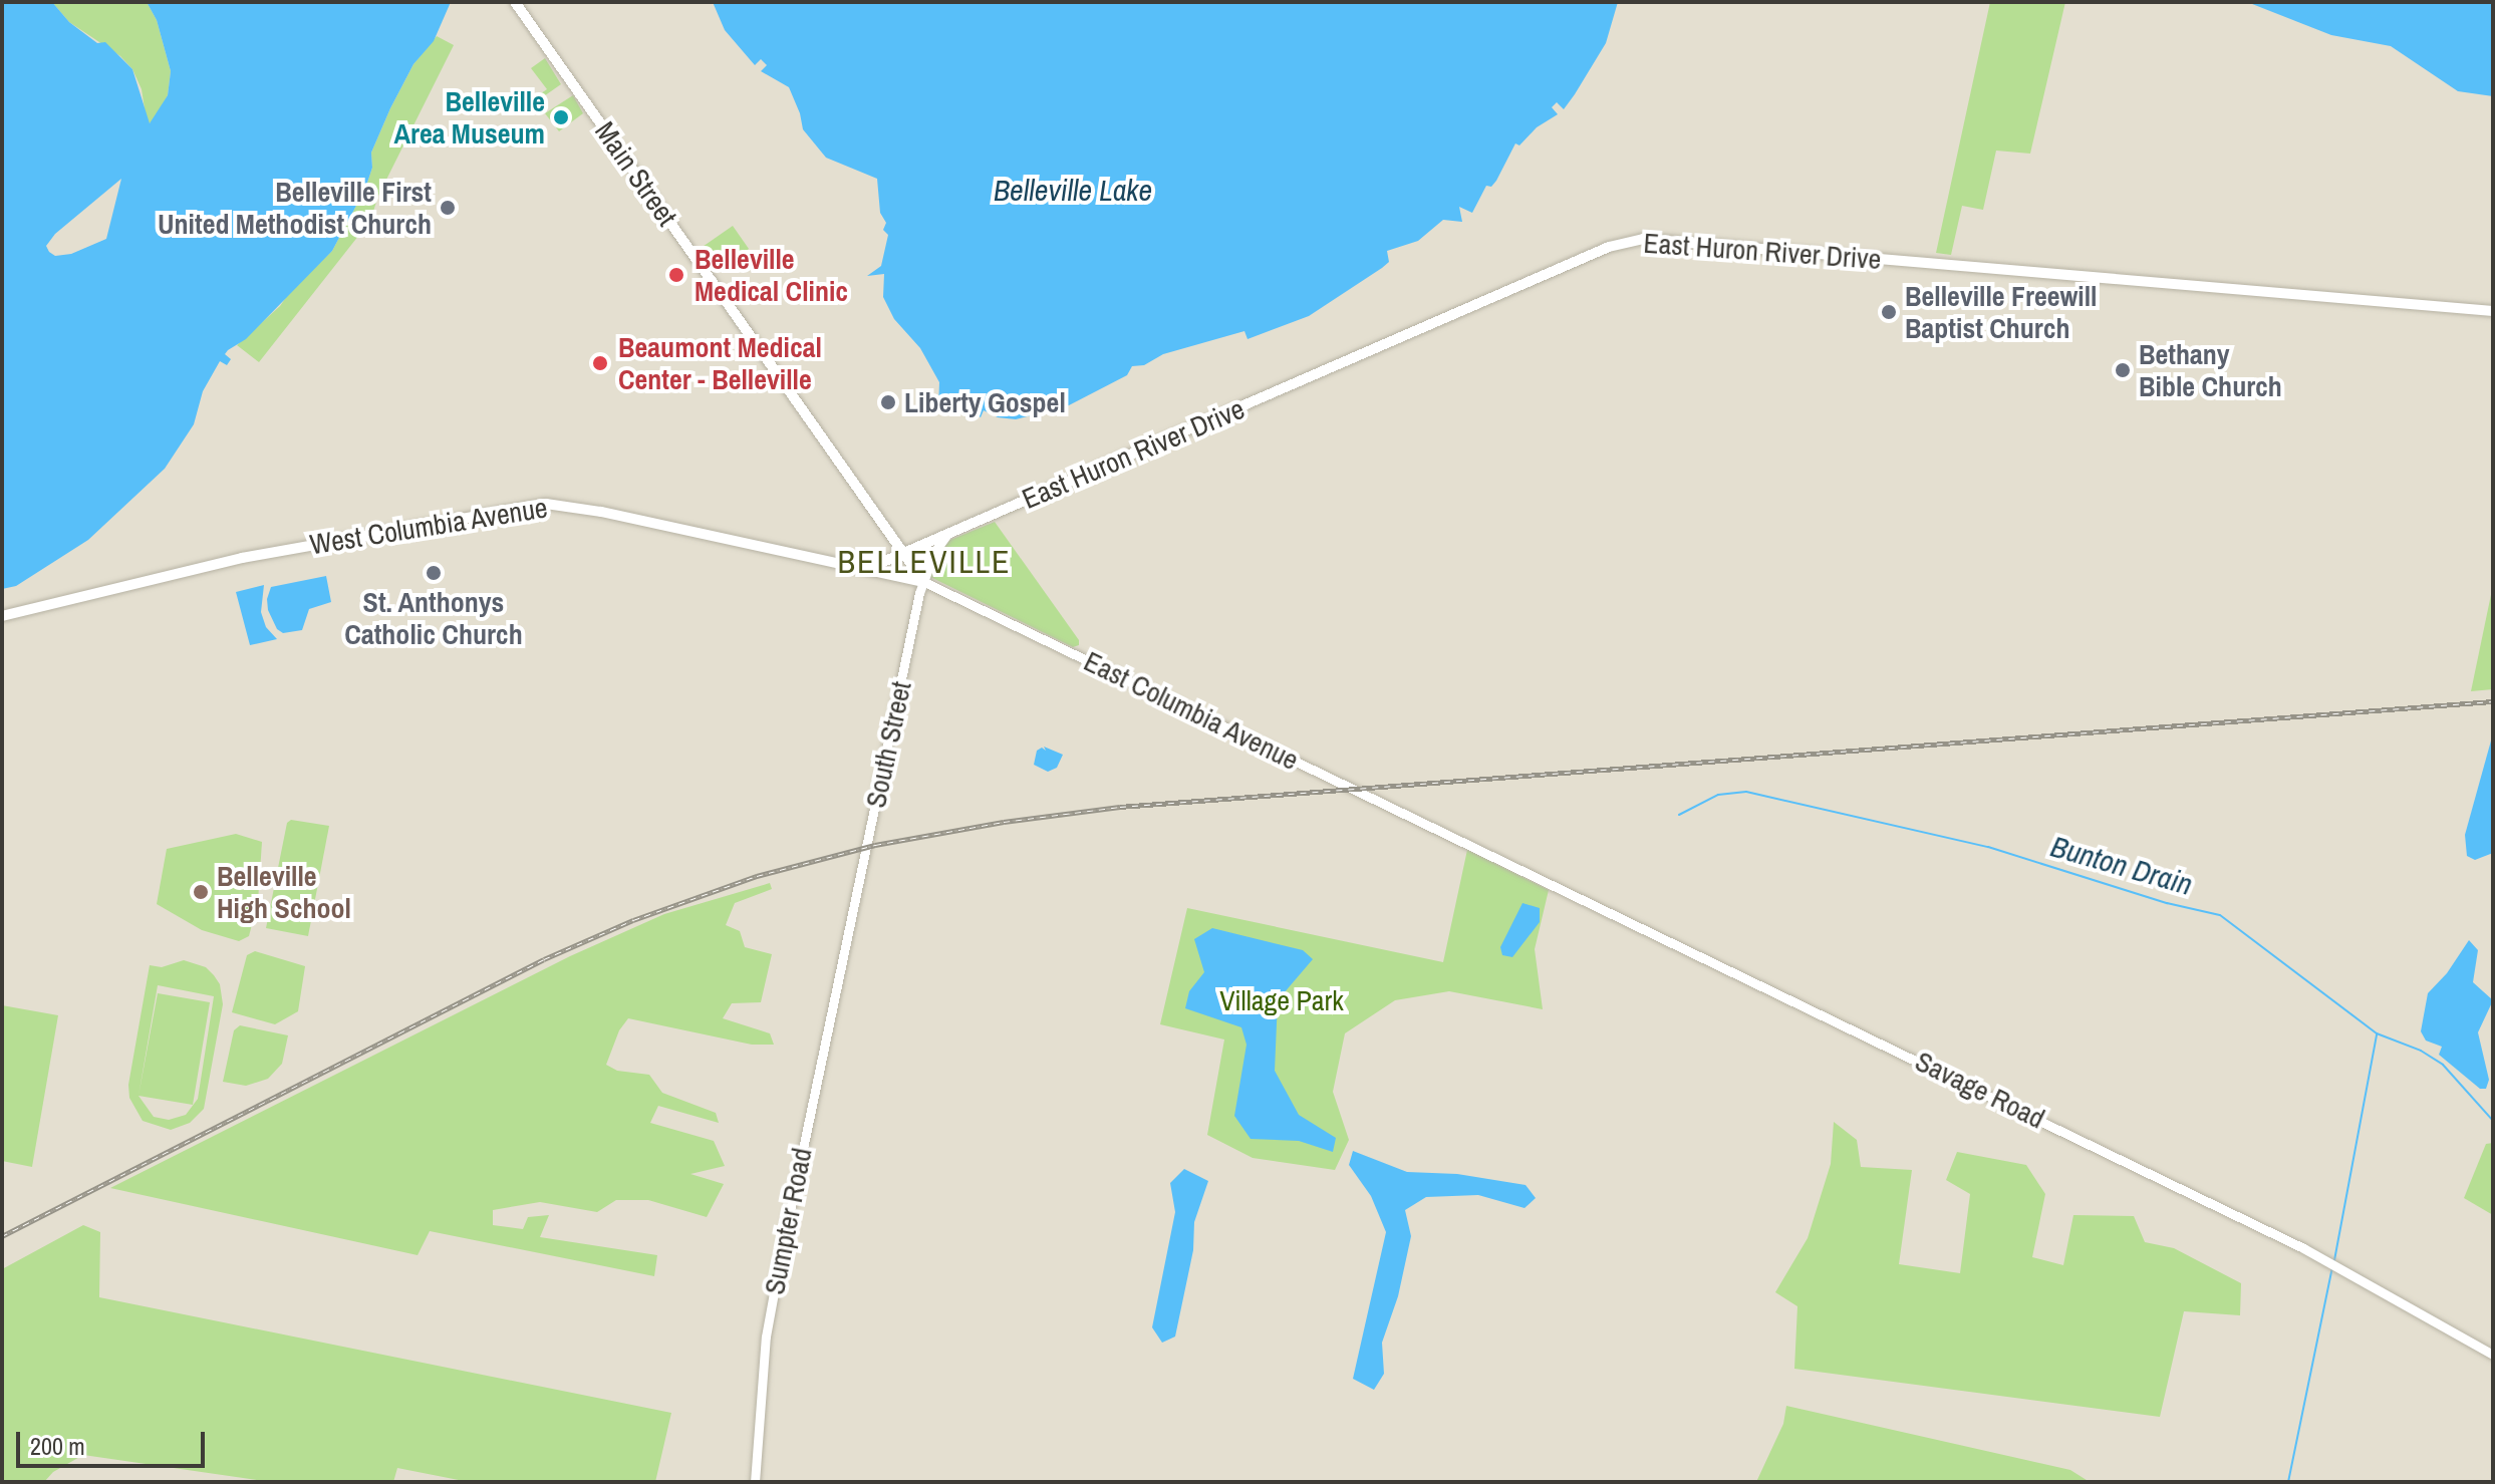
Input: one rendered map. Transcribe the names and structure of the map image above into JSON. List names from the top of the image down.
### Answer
{
  "streets": {
    "main road": ["Main Street", "East Huron River Drive", "West Columbia Avenue"],
    "street": [
      "East Columbia Avenue",
      "South Street",
      "Savage Road",
      "Sumpter Road"
    ]
  },
  "crossings": [
    ["Main Street", "East Huron River Drive"],
    ["Main Street", "West Columbia Avenue"],
    ["Main Street", "East Columbia Avenue"],
    ["Main Street", "South Street"],
    ["East Huron River Drive", "West Columbia Avenue"],
    ["East Huron River Drive", "South Street"],
    ["West Columbia Avenue", "East Columbia Avenue"],
    ["West Columbia Avenue", "South Street"],
    ["East Columbia Avenue", "South Street"],
    ["East Columbia Avenue", "Savage Road"],
    ["South Street", "Sumpter Road"]
  ],
  "districts": ["BELLEVILLE"],
  "water": ["Belleville Lake", "Bunton Drain"],
  "parks": ["Village Park"],
  "places": [
    "Belleville Area Museum",
    "Belleville First United Methodist Church",
    "Belleville Medical Clinic",
    "Belleville Freewill Baptist Church",
    "Beaumont Medical Center - Belleville",
    "Bethany Bible Church",
    "Liberty Gospel",
    "St. Anthonys Catholic Church",
    "Belleville High School"
  ],
  "scale_bar": "200 m"
}
